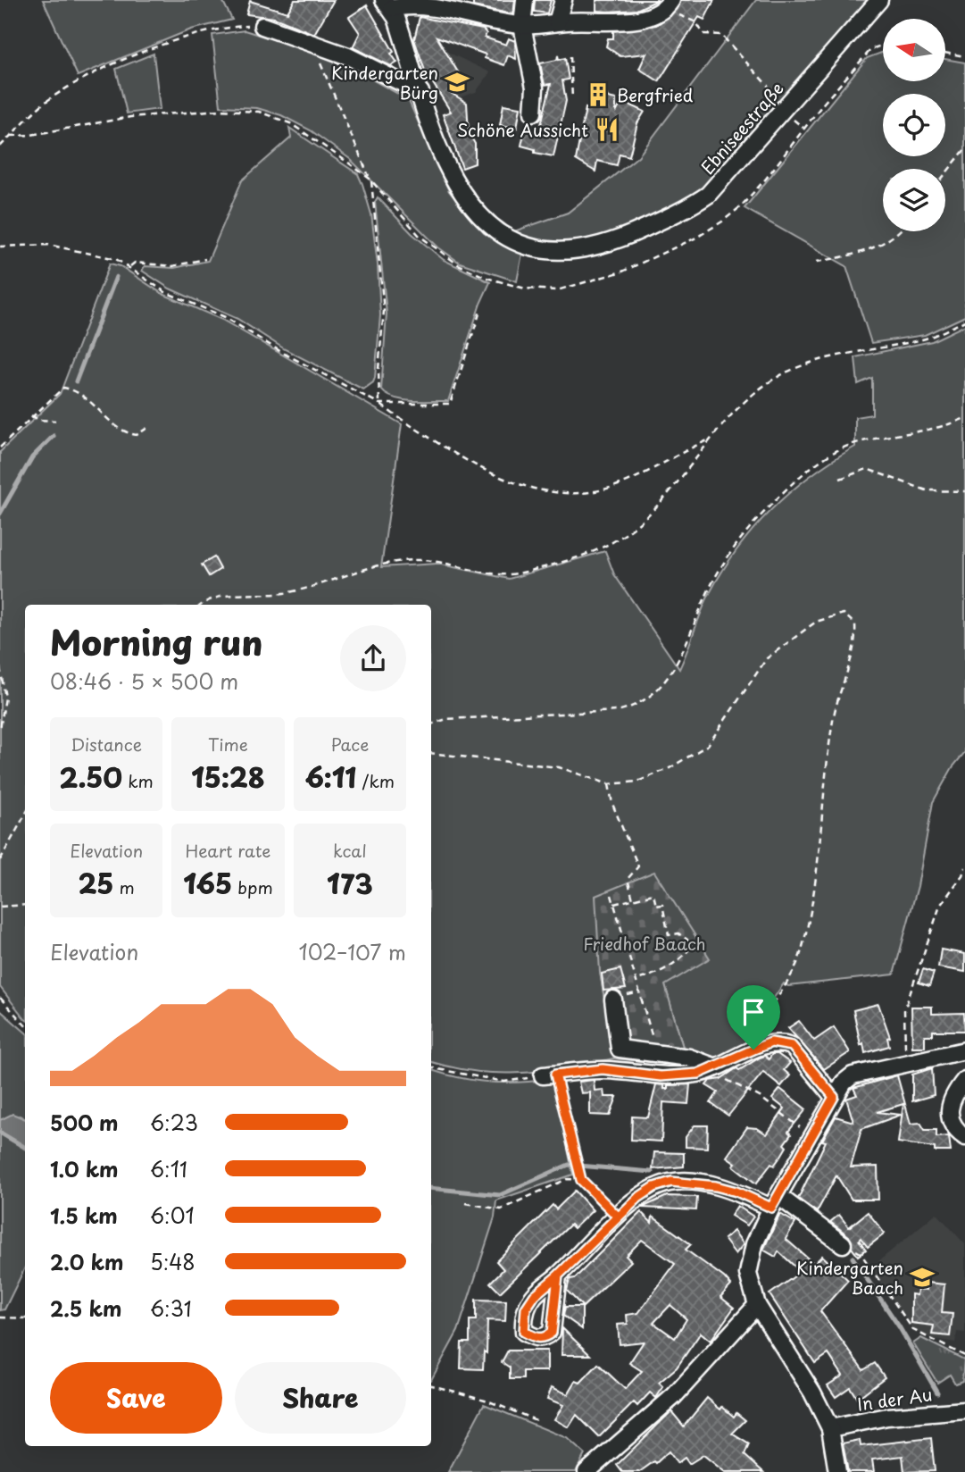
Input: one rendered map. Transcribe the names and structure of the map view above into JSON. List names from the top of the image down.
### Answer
{
  "streets": {
    "street": ["Ebniseestraße", "In der Au"]
  },
  "parks": ["Friedhof Baach"],
  "places": {
    "school or university": ["Kindergarten Bürg", "Kindergarten Baach"],
    "building": ["Bergfried"],
    "restaurant": ["Schöne Aussicht"]
  },
  "north": "left",
  "page": {
    "heading": ["Morning run", "08:46 · 5 × 500 m"],
    "stats": [
      ["Distance", "2.50 km"],
      ["Time", "15:28"],
      ["Pace", "6:11 /km"],
      ["Elevation", "25 m"],
      ["Heart rate", "165 bpm"],
      ["kcal", "173"]
    ],
    "chart": ["Elevation", "102–107 m"],
    "list": [
      {
        "name": "500 m",
        "note": "6:23"
      },
      {
        "name": "1.0 km",
        "note": "6:11"
      },
      {
        "name": "1.5 km",
        "note": "6:01"
      },
      {
        "name": "2.0 km",
        "note": "5:48"
      },
      {
        "name": "2.5 km",
        "note": "6:31"
      }
    ],
    "buttons": ["Save", "Share"]
  }
}
